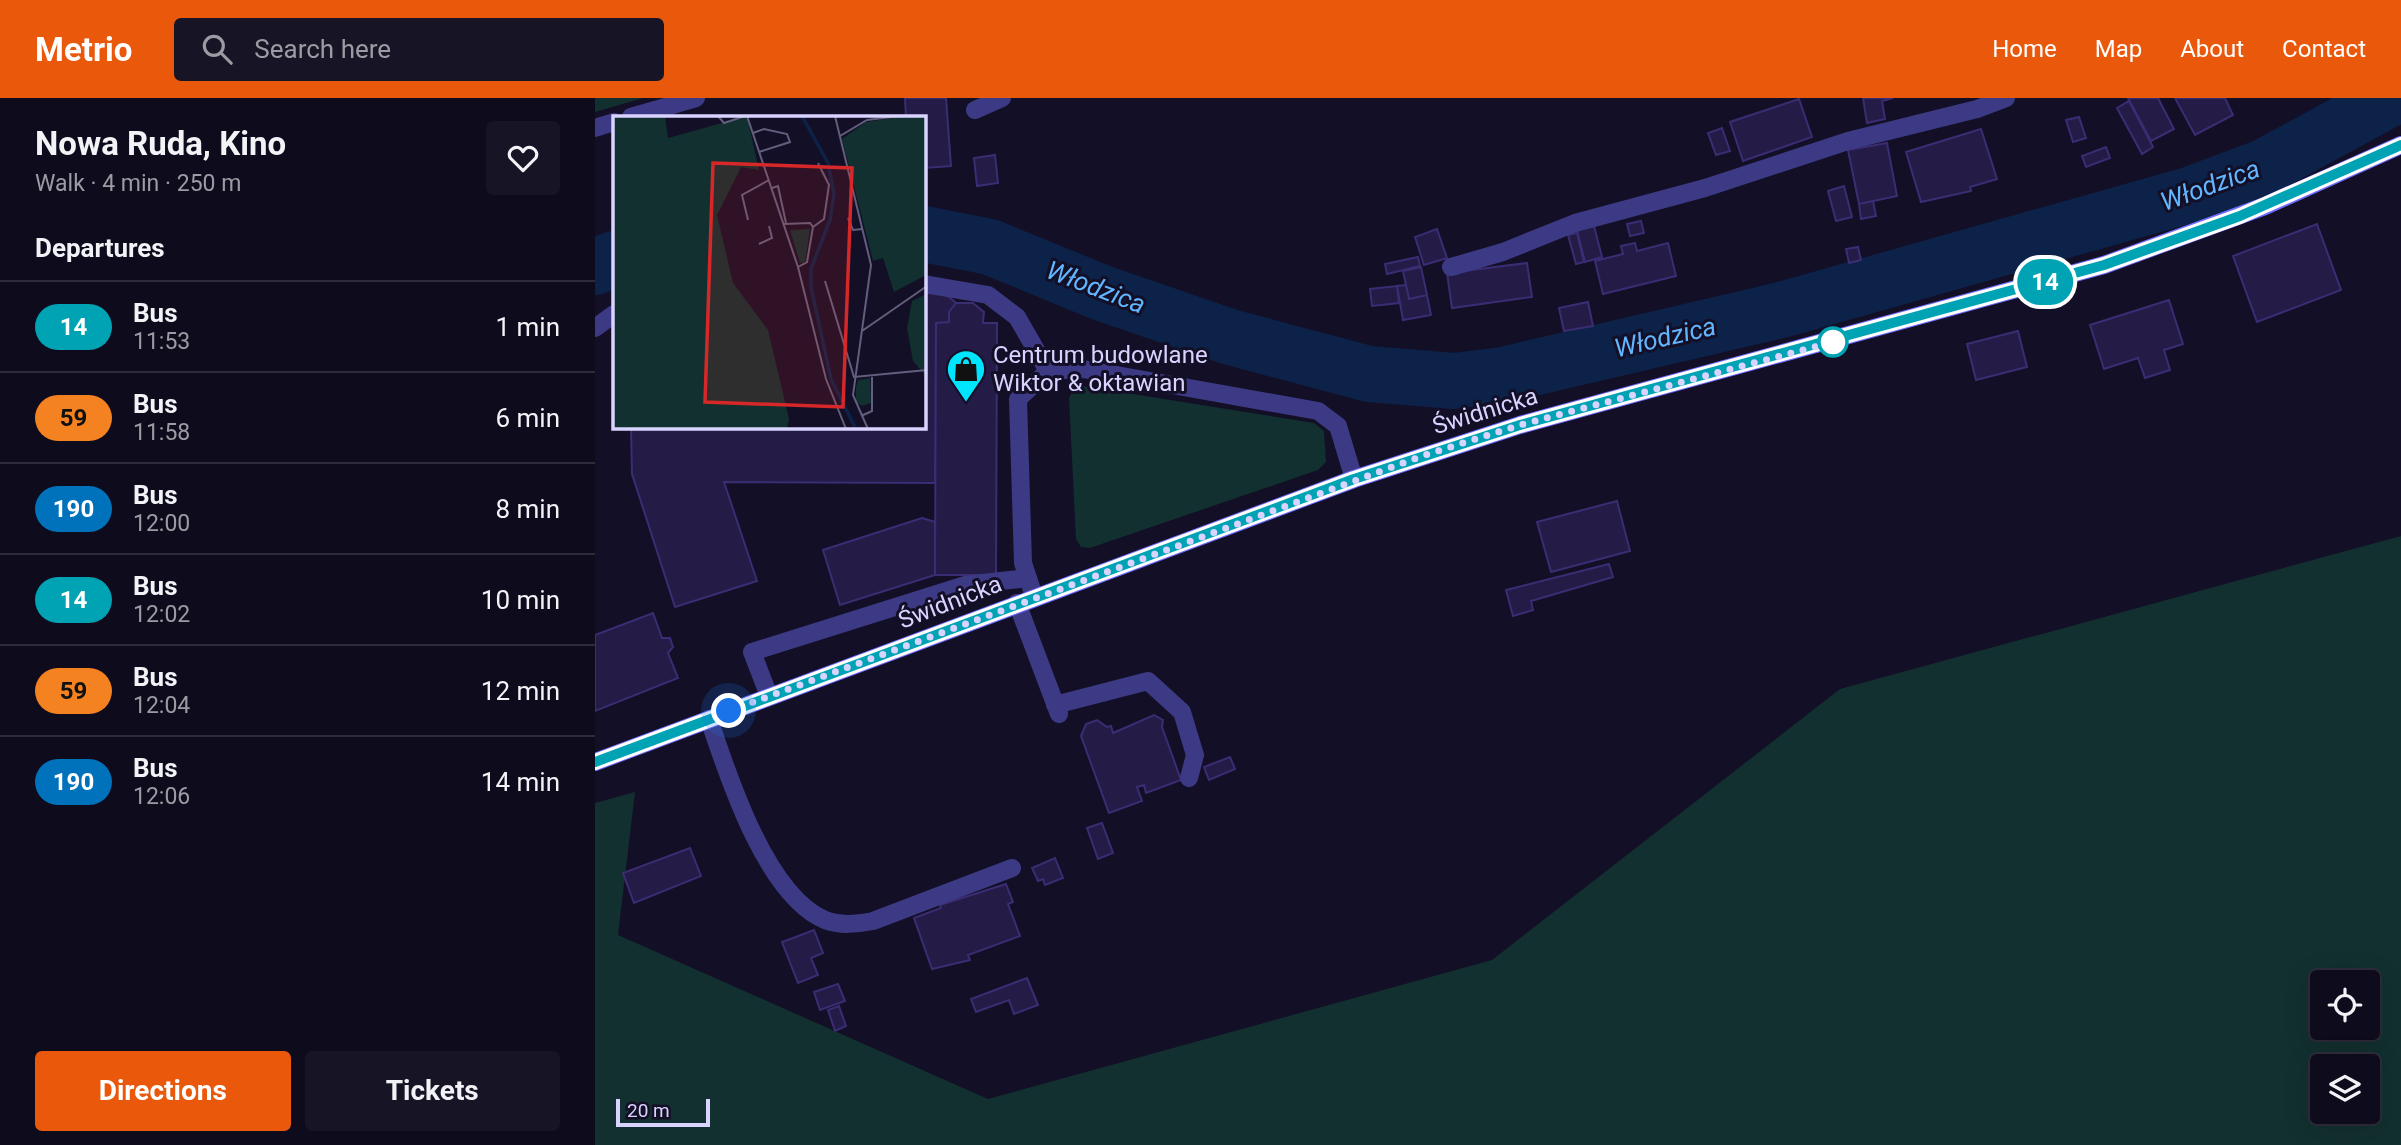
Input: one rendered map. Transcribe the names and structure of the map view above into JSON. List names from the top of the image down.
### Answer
{
  "streets": {
    "street": ["Świdnicka"]
  },
  "water": ["Włodzica"],
  "places": {
    "shop": ["Centrum budowlane Wiktor & oktawian"]
  },
  "lines": ["bus line 14"],
  "scale_bar": "20 m",
  "page": {
    "header": "Metrio",
    "search": "Search here",
    "nav": [
      "Home",
      "Map",
      "About",
      "Contact"
    ],
    "heading": [
      ["Nowa Ruda, Kino", "Walk · 4 min · 250 m"],
      "Departures"
    ],
    "on_map": "14",
    "list": [
      {
        "mark": "14",
        "name": "Bus",
        "note": "11:53",
        "value": "1 min"
      },
      {
        "mark": "59",
        "name": "Bus",
        "note": "11:58",
        "value": "6 min"
      },
      {
        "mark": "190",
        "name": "Bus",
        "note": "12:00",
        "value": "8 min"
      },
      {
        "mark": "14",
        "name": "Bus",
        "note": "12:02",
        "value": "10 min"
      },
      {
        "mark": "59",
        "name": "Bus",
        "note": "12:04",
        "value": "12 min"
      },
      {
        "mark": "190",
        "name": "Bus",
        "note": "12:06",
        "value": "14 min"
      }
    ],
    "buttons": ["Directions", "Tickets"],
    "scale": "20 m"
  }
}
